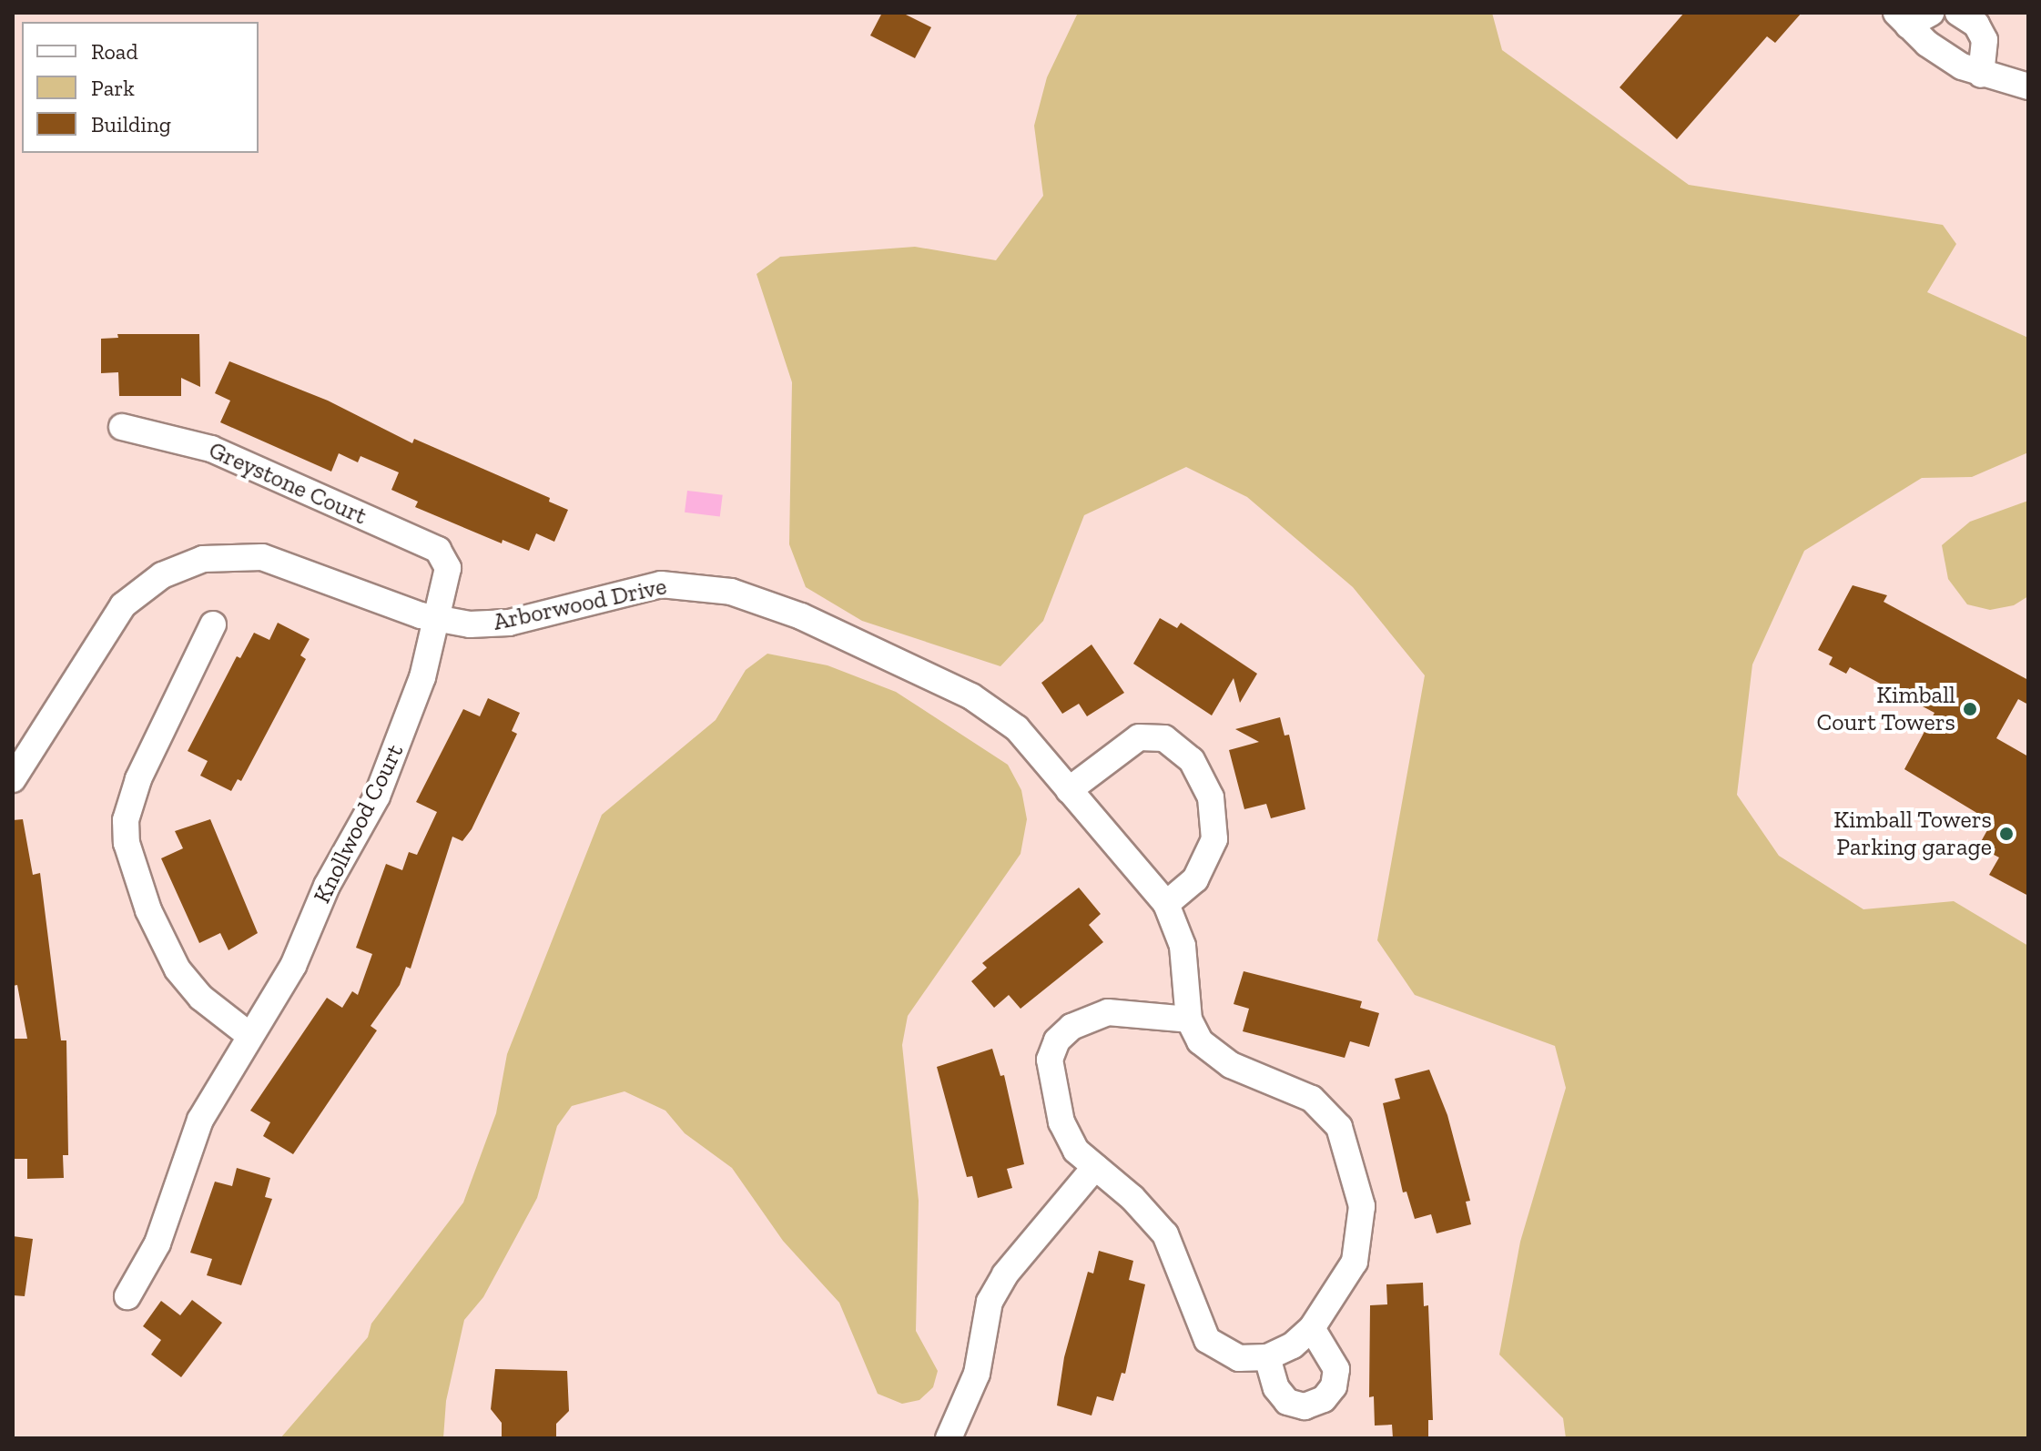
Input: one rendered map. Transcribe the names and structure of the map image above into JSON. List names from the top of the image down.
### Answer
{
  "streets": {
    "street": ["Greystone Court", "Arborwood Drive", "Knollwood Court"]
  },
  "crossings": [
    ["Greystone Court", "Knollwood Court"],
    ["Arborwood Drive", "Knollwood Court"]
  ],
  "places": ["Kimball Court Towers", "Kimball Towers Parking garage"],
  "legend": ["Road", "Park", "Building"]
}
